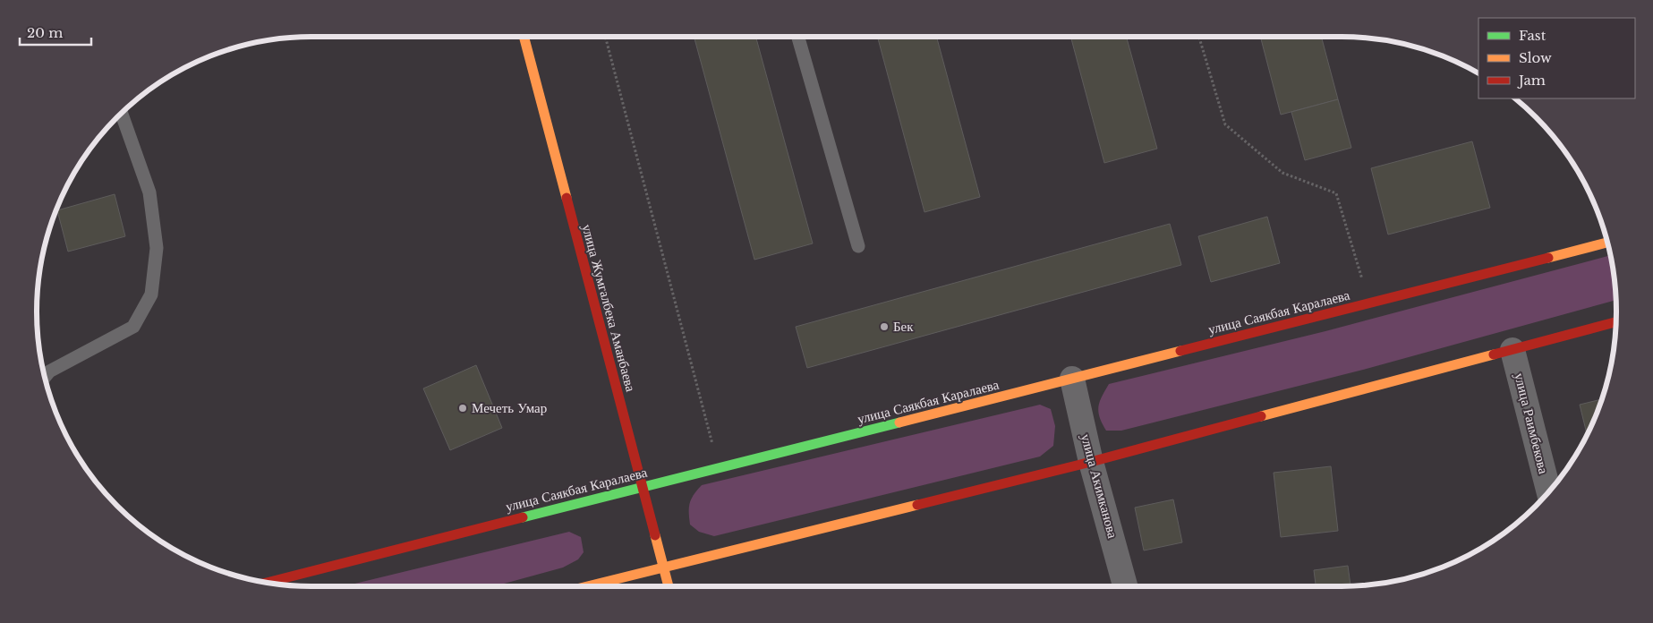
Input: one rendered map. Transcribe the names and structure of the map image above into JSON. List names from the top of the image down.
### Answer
{
  "streets": {
    "street": [
      "улица Жумгалбека Аманбаева",
      "улица Саякбая Каралаева",
      "улица Раимбекова",
      "улица Акимканова"
    ]
  },
  "crossings": [
    ["улица Жумгалбека Аманбаева", "улица Саякбая Каралаева"],
    ["улица Саякбая Каралаева", "улица Акимканова"]
  ],
  "places": ["Бек", "Мечеть Умар"],
  "legend": ["Fast", "Slow", "Jam"],
  "scale_bar": "20 m"
}
